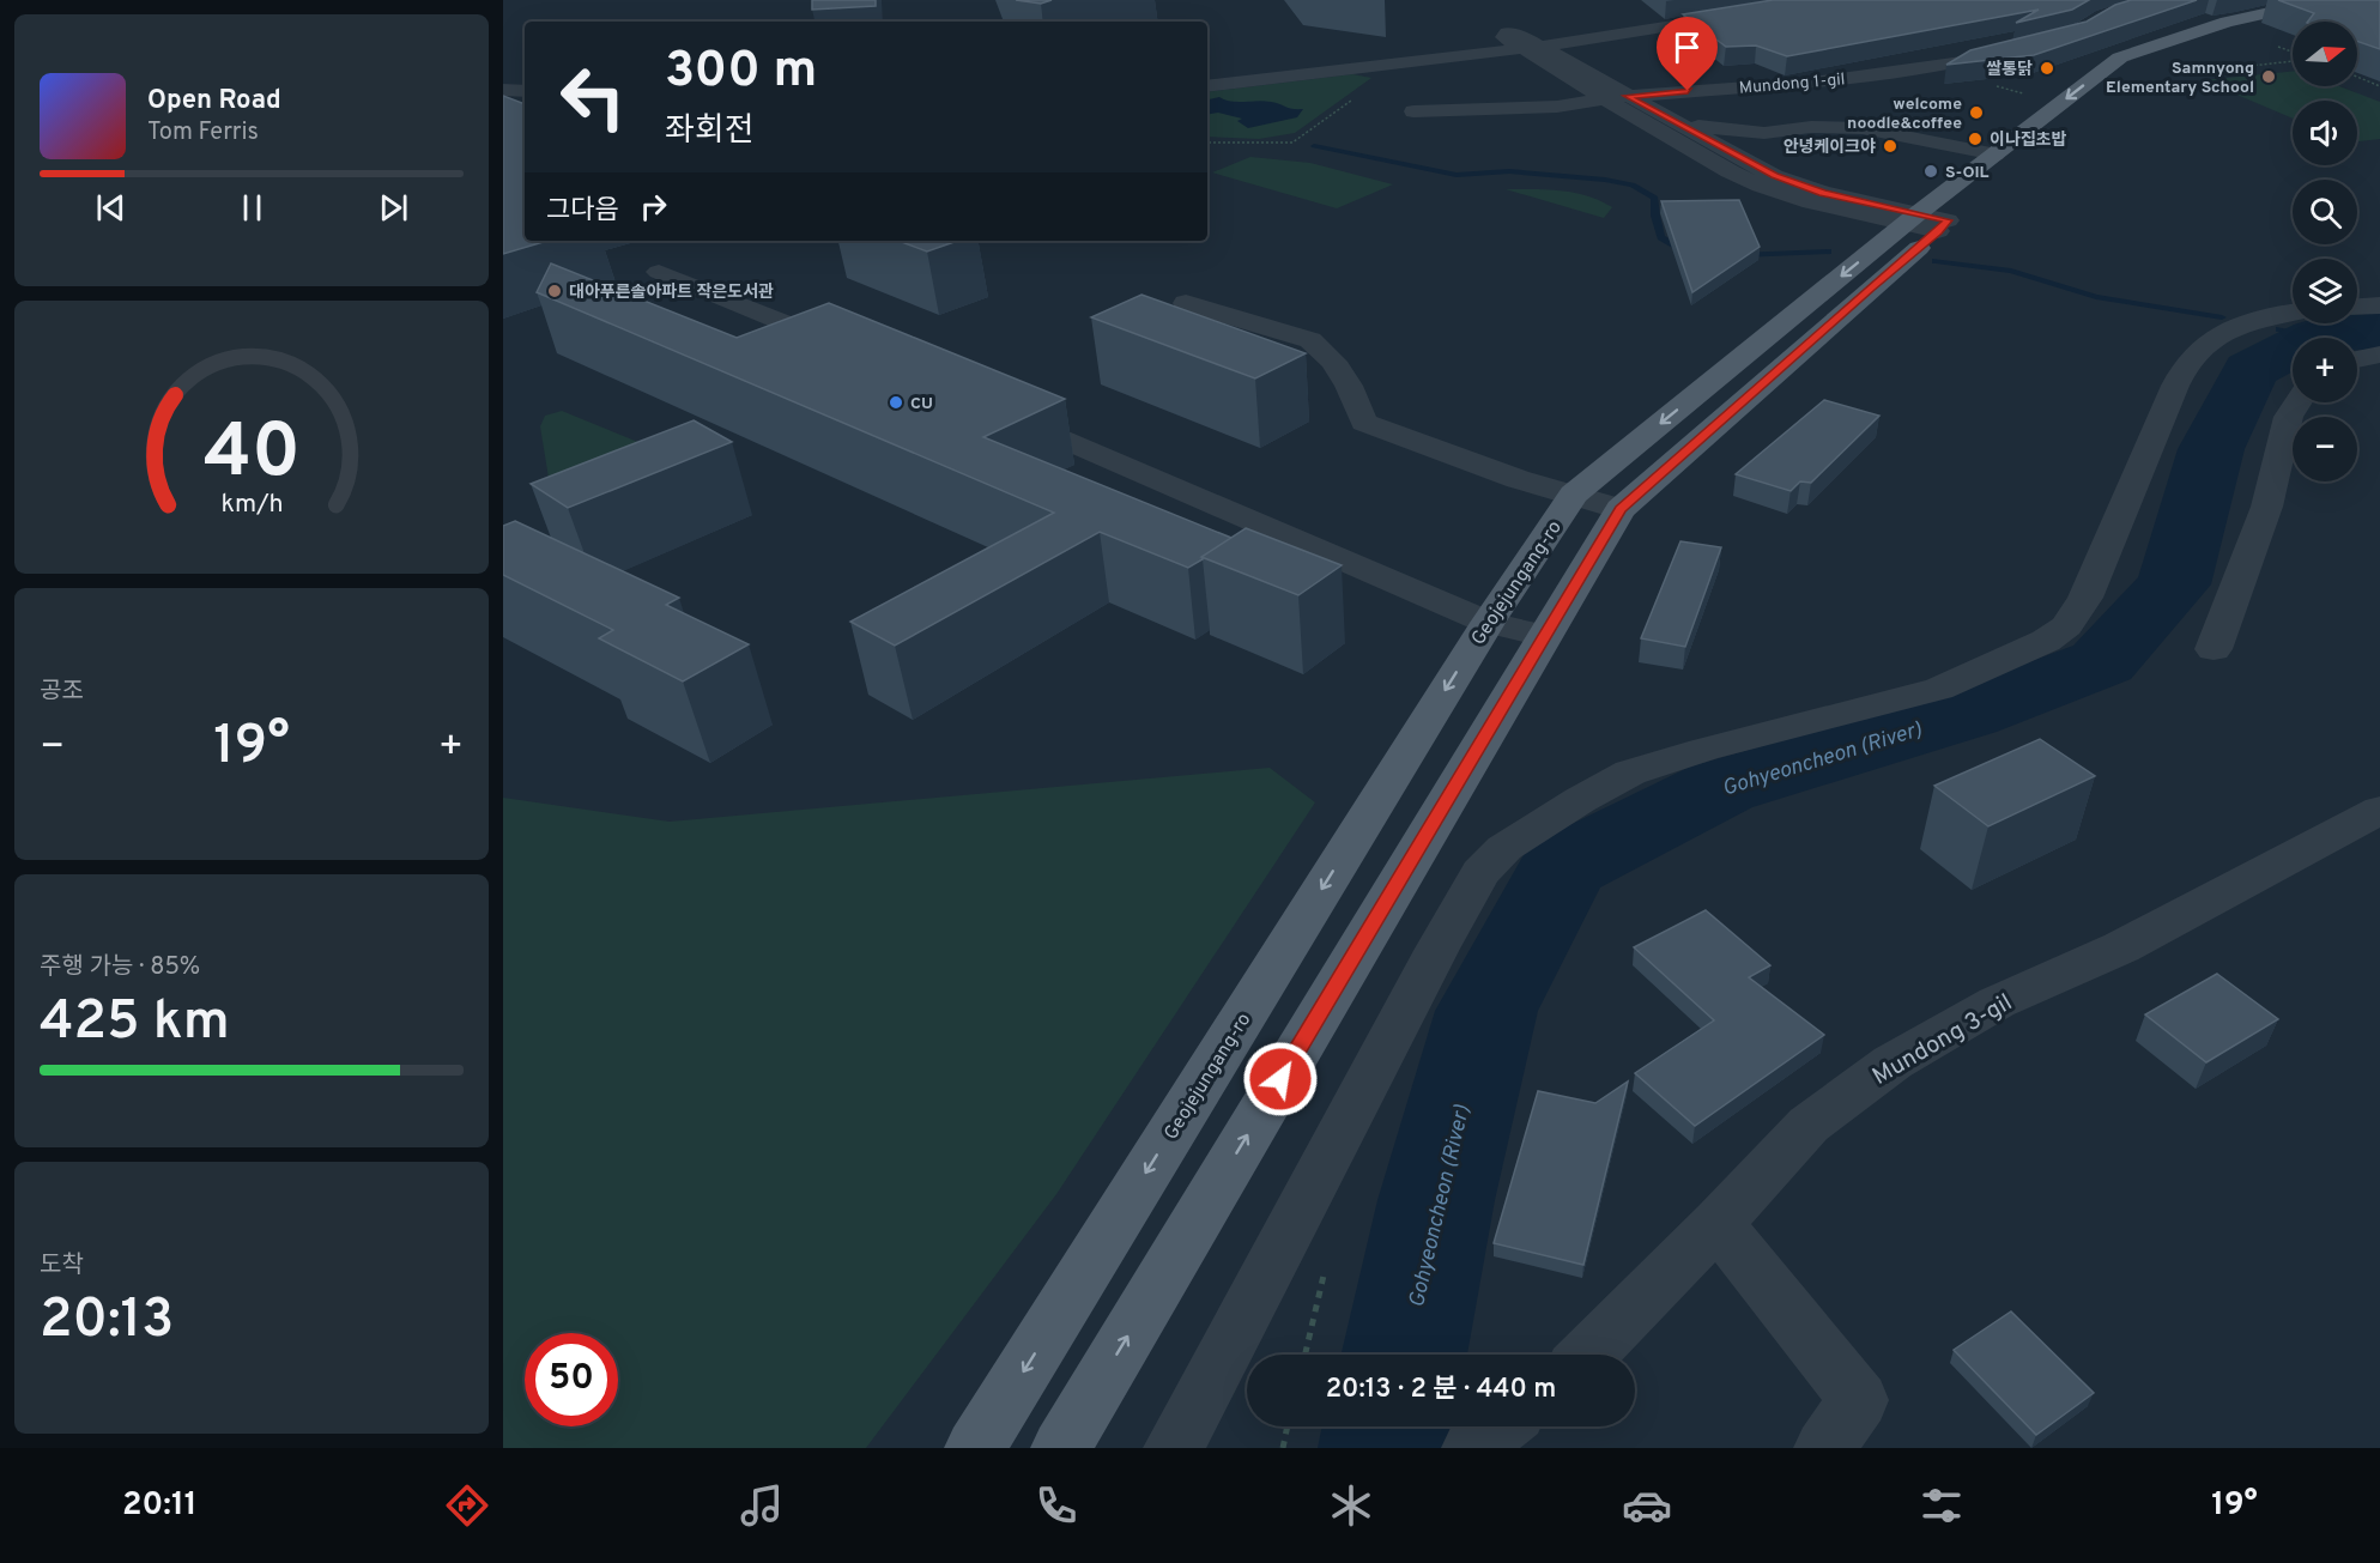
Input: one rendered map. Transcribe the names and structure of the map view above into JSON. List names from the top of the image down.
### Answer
{
  "streets": {
    "main road": ["Geojejungang-ro"],
    "street": ["Mundong 1-gil", "Mundong 3-gil"]
  },
  "water": ["Gohyeoncheon (River)"],
  "places": [
    "쌀통닭",
    "Samnyong Elementary School",
    "welcome noodle&coffee",
    "이나집초밥",
    "안녕케이크야",
    "S-OIL",
    "대아푸른솔아파트 작은도서관",
    "CU"
  ],
  "north": "right",
  "page": {
    "map_buttons": ["+", "−"],
    "turn": ["300 m", "좌회전"],
    "song": ["Open Road", "Tom Ferris"],
    "then": "그다음",
    "tile": [
      "공조",
      ["주행 가능 · 85%", "425 km"],
      ["도착", "20:13"]
    ],
    "heat": ["−", "19°", "+"],
    "limit": "50",
    "trip": "20:13 · 2 분 · 440 m",
    "tabs": ["20:11", "19°"],
    "gauge": ["40", "km/h"]
  }
}
